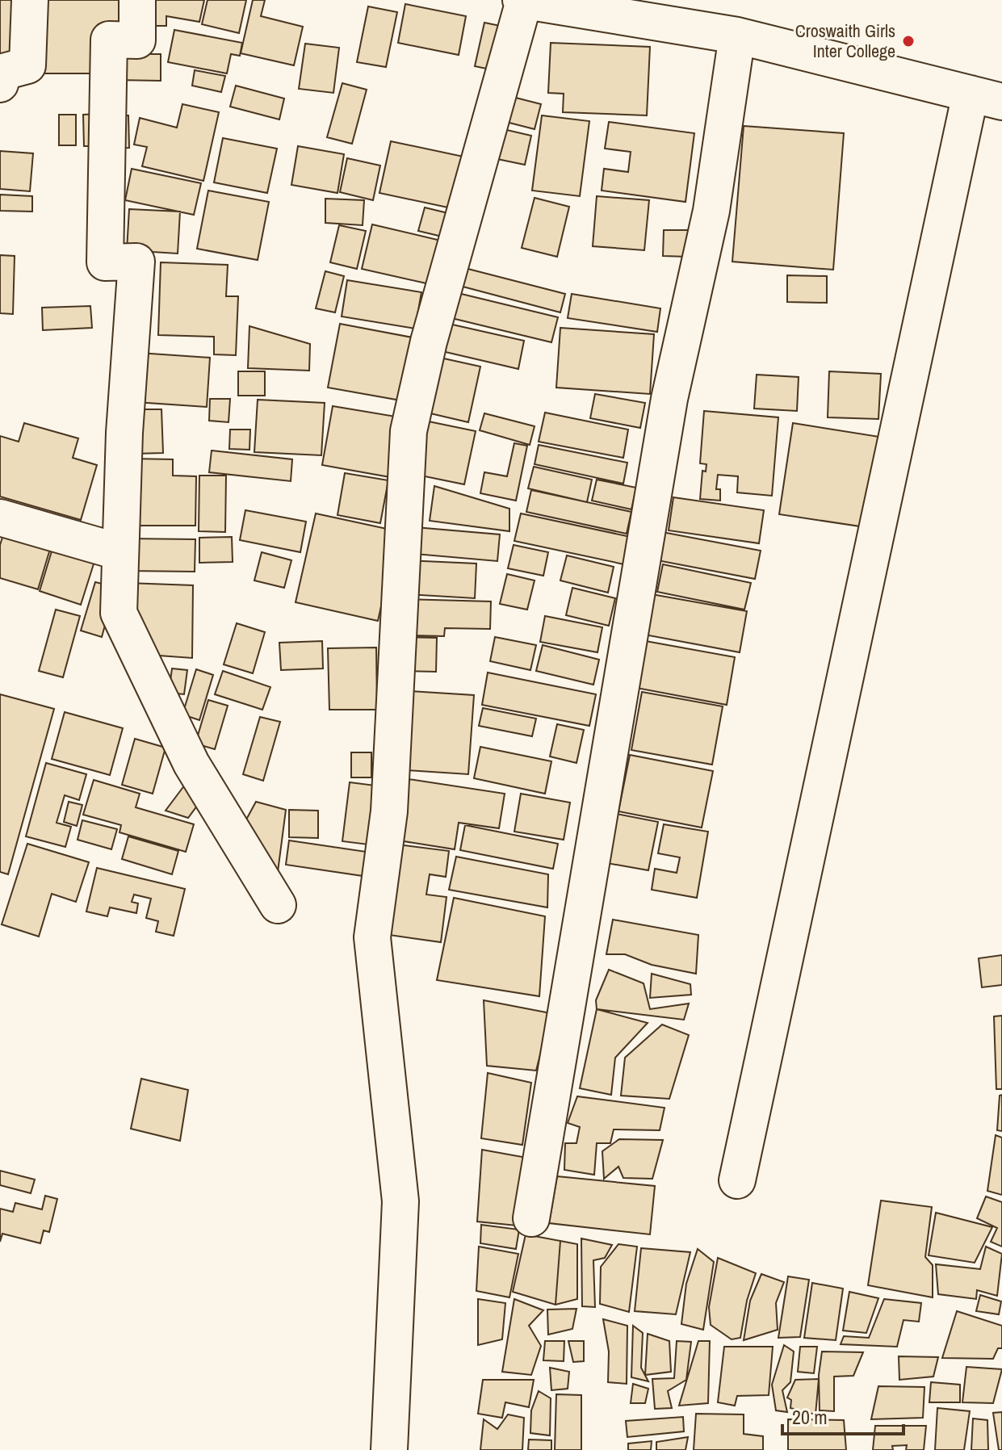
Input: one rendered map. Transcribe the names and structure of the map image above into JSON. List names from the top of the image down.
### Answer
{
  "places": ["Croswaith Girls Inter College"],
  "scale_bar": "20 m"
}
